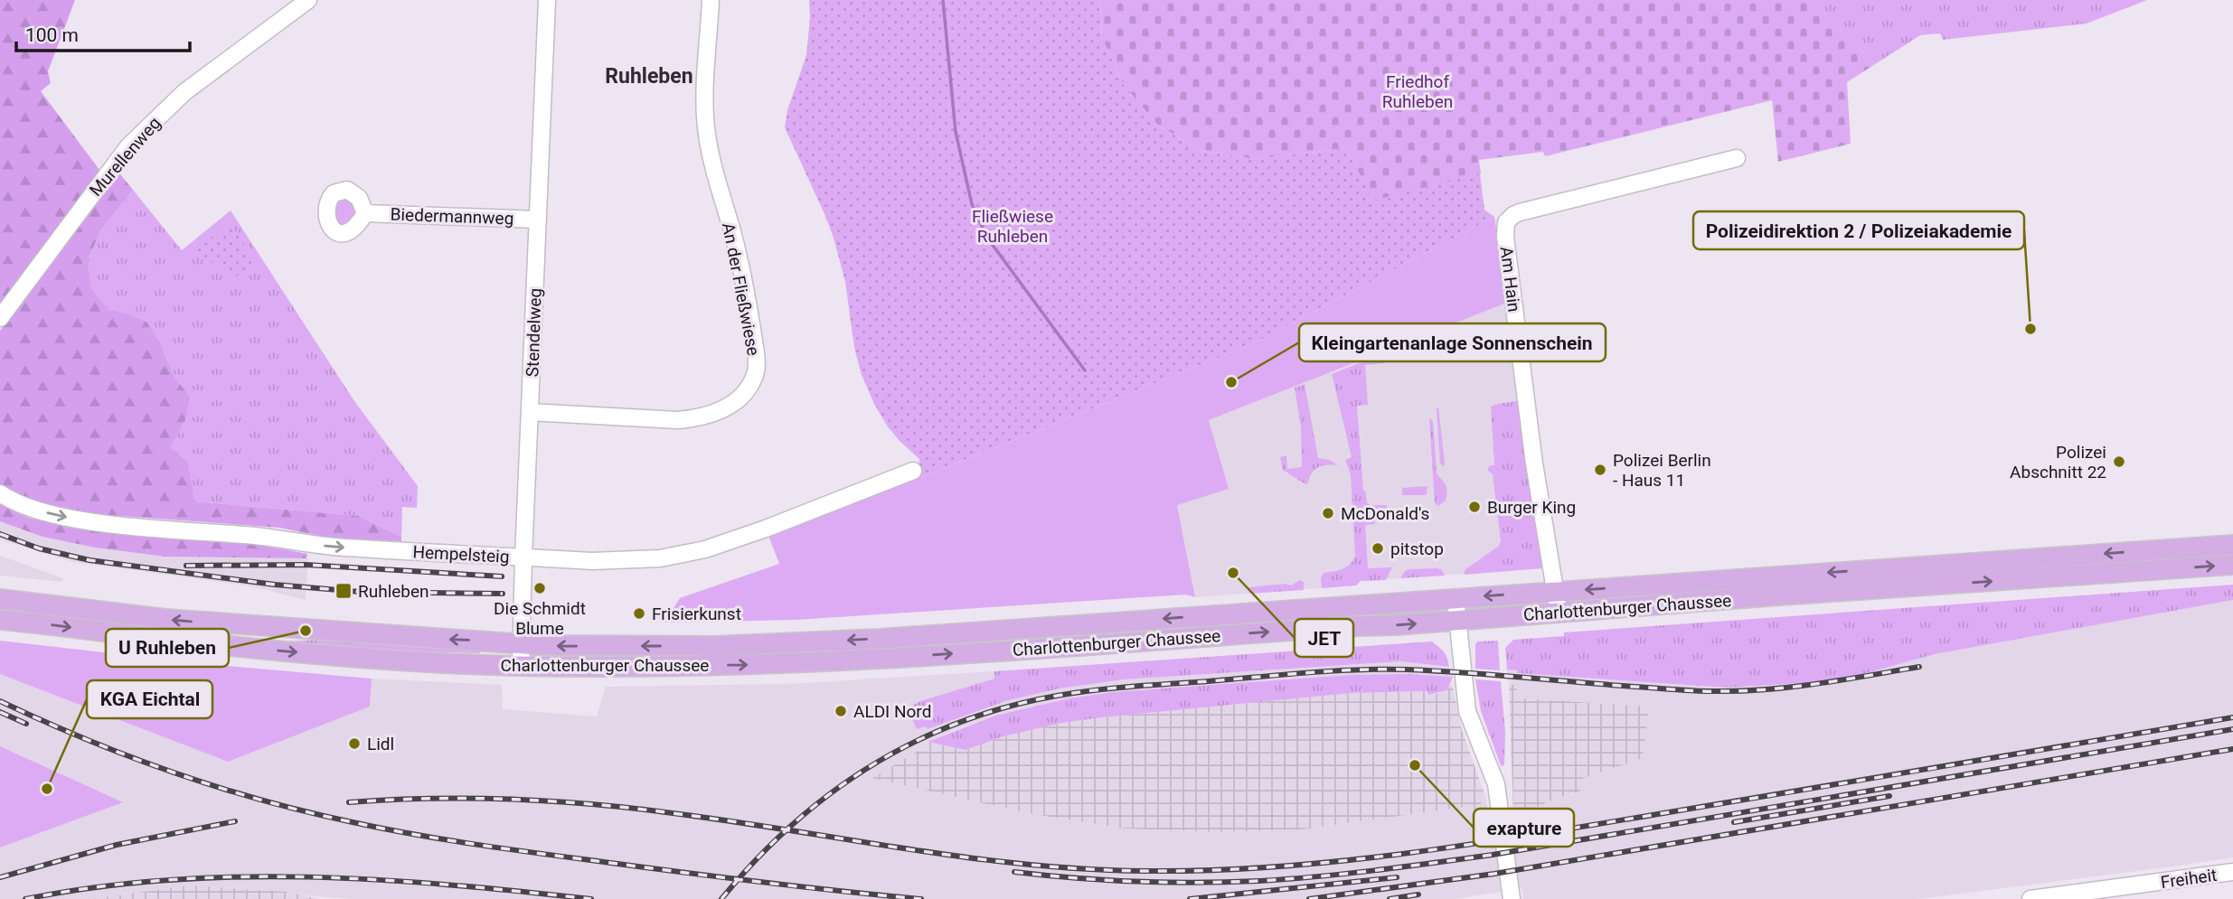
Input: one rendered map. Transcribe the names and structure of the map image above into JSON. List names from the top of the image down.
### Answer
{
  "streets": {
    "main road": ["Charlottenburger Chaussee"],
    "street": [
      "Murellenweg",
      "Biedermannweg",
      "Am Hain",
      "An der Fließwiese",
      "Stendelweg",
      "Hempelsteig",
      "Freiheit"
    ]
  },
  "crossings": [
    ["Biedermannweg", "Stendelweg"],
    ["Am Hain", "Charlottenburger Chaussee"],
    ["An der Fließwiese", "Stendelweg"],
    ["Stendelweg", "Hempelsteig"],
    ["Stendelweg", "Charlottenburger Chaussee"]
  ],
  "one_way": ["Hempelsteig"],
  "districts": ["Ruhleben"],
  "parks": ["Friedhof Ruhleben", "Fließwiese Ruhleben"],
  "places": {
    "other": [
      "Polizeidirektion 2 / Polizeiakademie",
      "Kleingartenanlage Sonnenschein",
      "Polizei Abschnitt 22",
      "Polizei Berlin - Haus 11",
      "Burger King",
      "McDonald's",
      "pitstop",
      "JET",
      "Die Schmidt Blume",
      "Frisierkunst",
      "U Ruhleben",
      "ALDI Nord",
      "Lidl",
      "exapture",
      "KGA Eichtal"
    ],
    "transit": ["Ruhleben"]
  },
  "scale_bar": "100 m"
}
